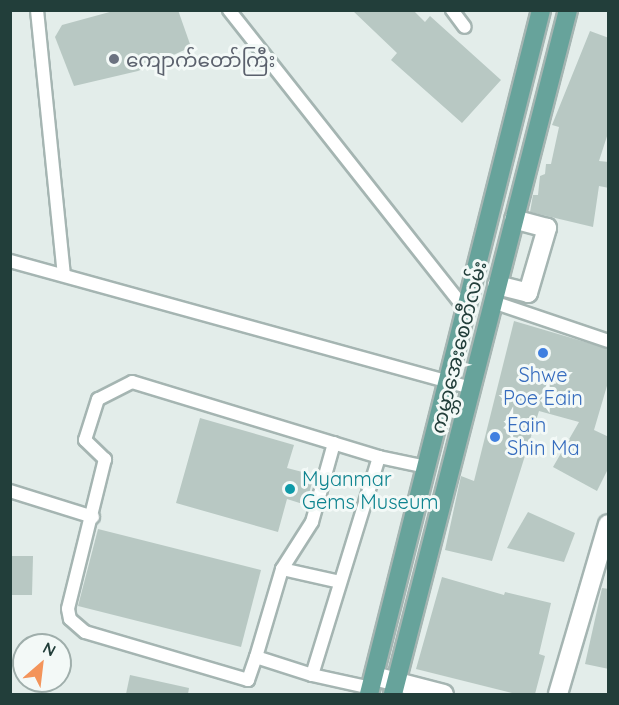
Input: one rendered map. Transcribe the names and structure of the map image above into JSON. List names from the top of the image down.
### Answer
{
  "streets": {
    "main road": ["ကမ္ဘာအေးစေတီလမ်း"]
  },
  "places": [
    "ကျောက်တော်ကြီး",
    "Shwe Poe Eain",
    "Eain Shin Ma",
    "Myanmar Gems Museum"
  ],
  "north": "top right"
}
